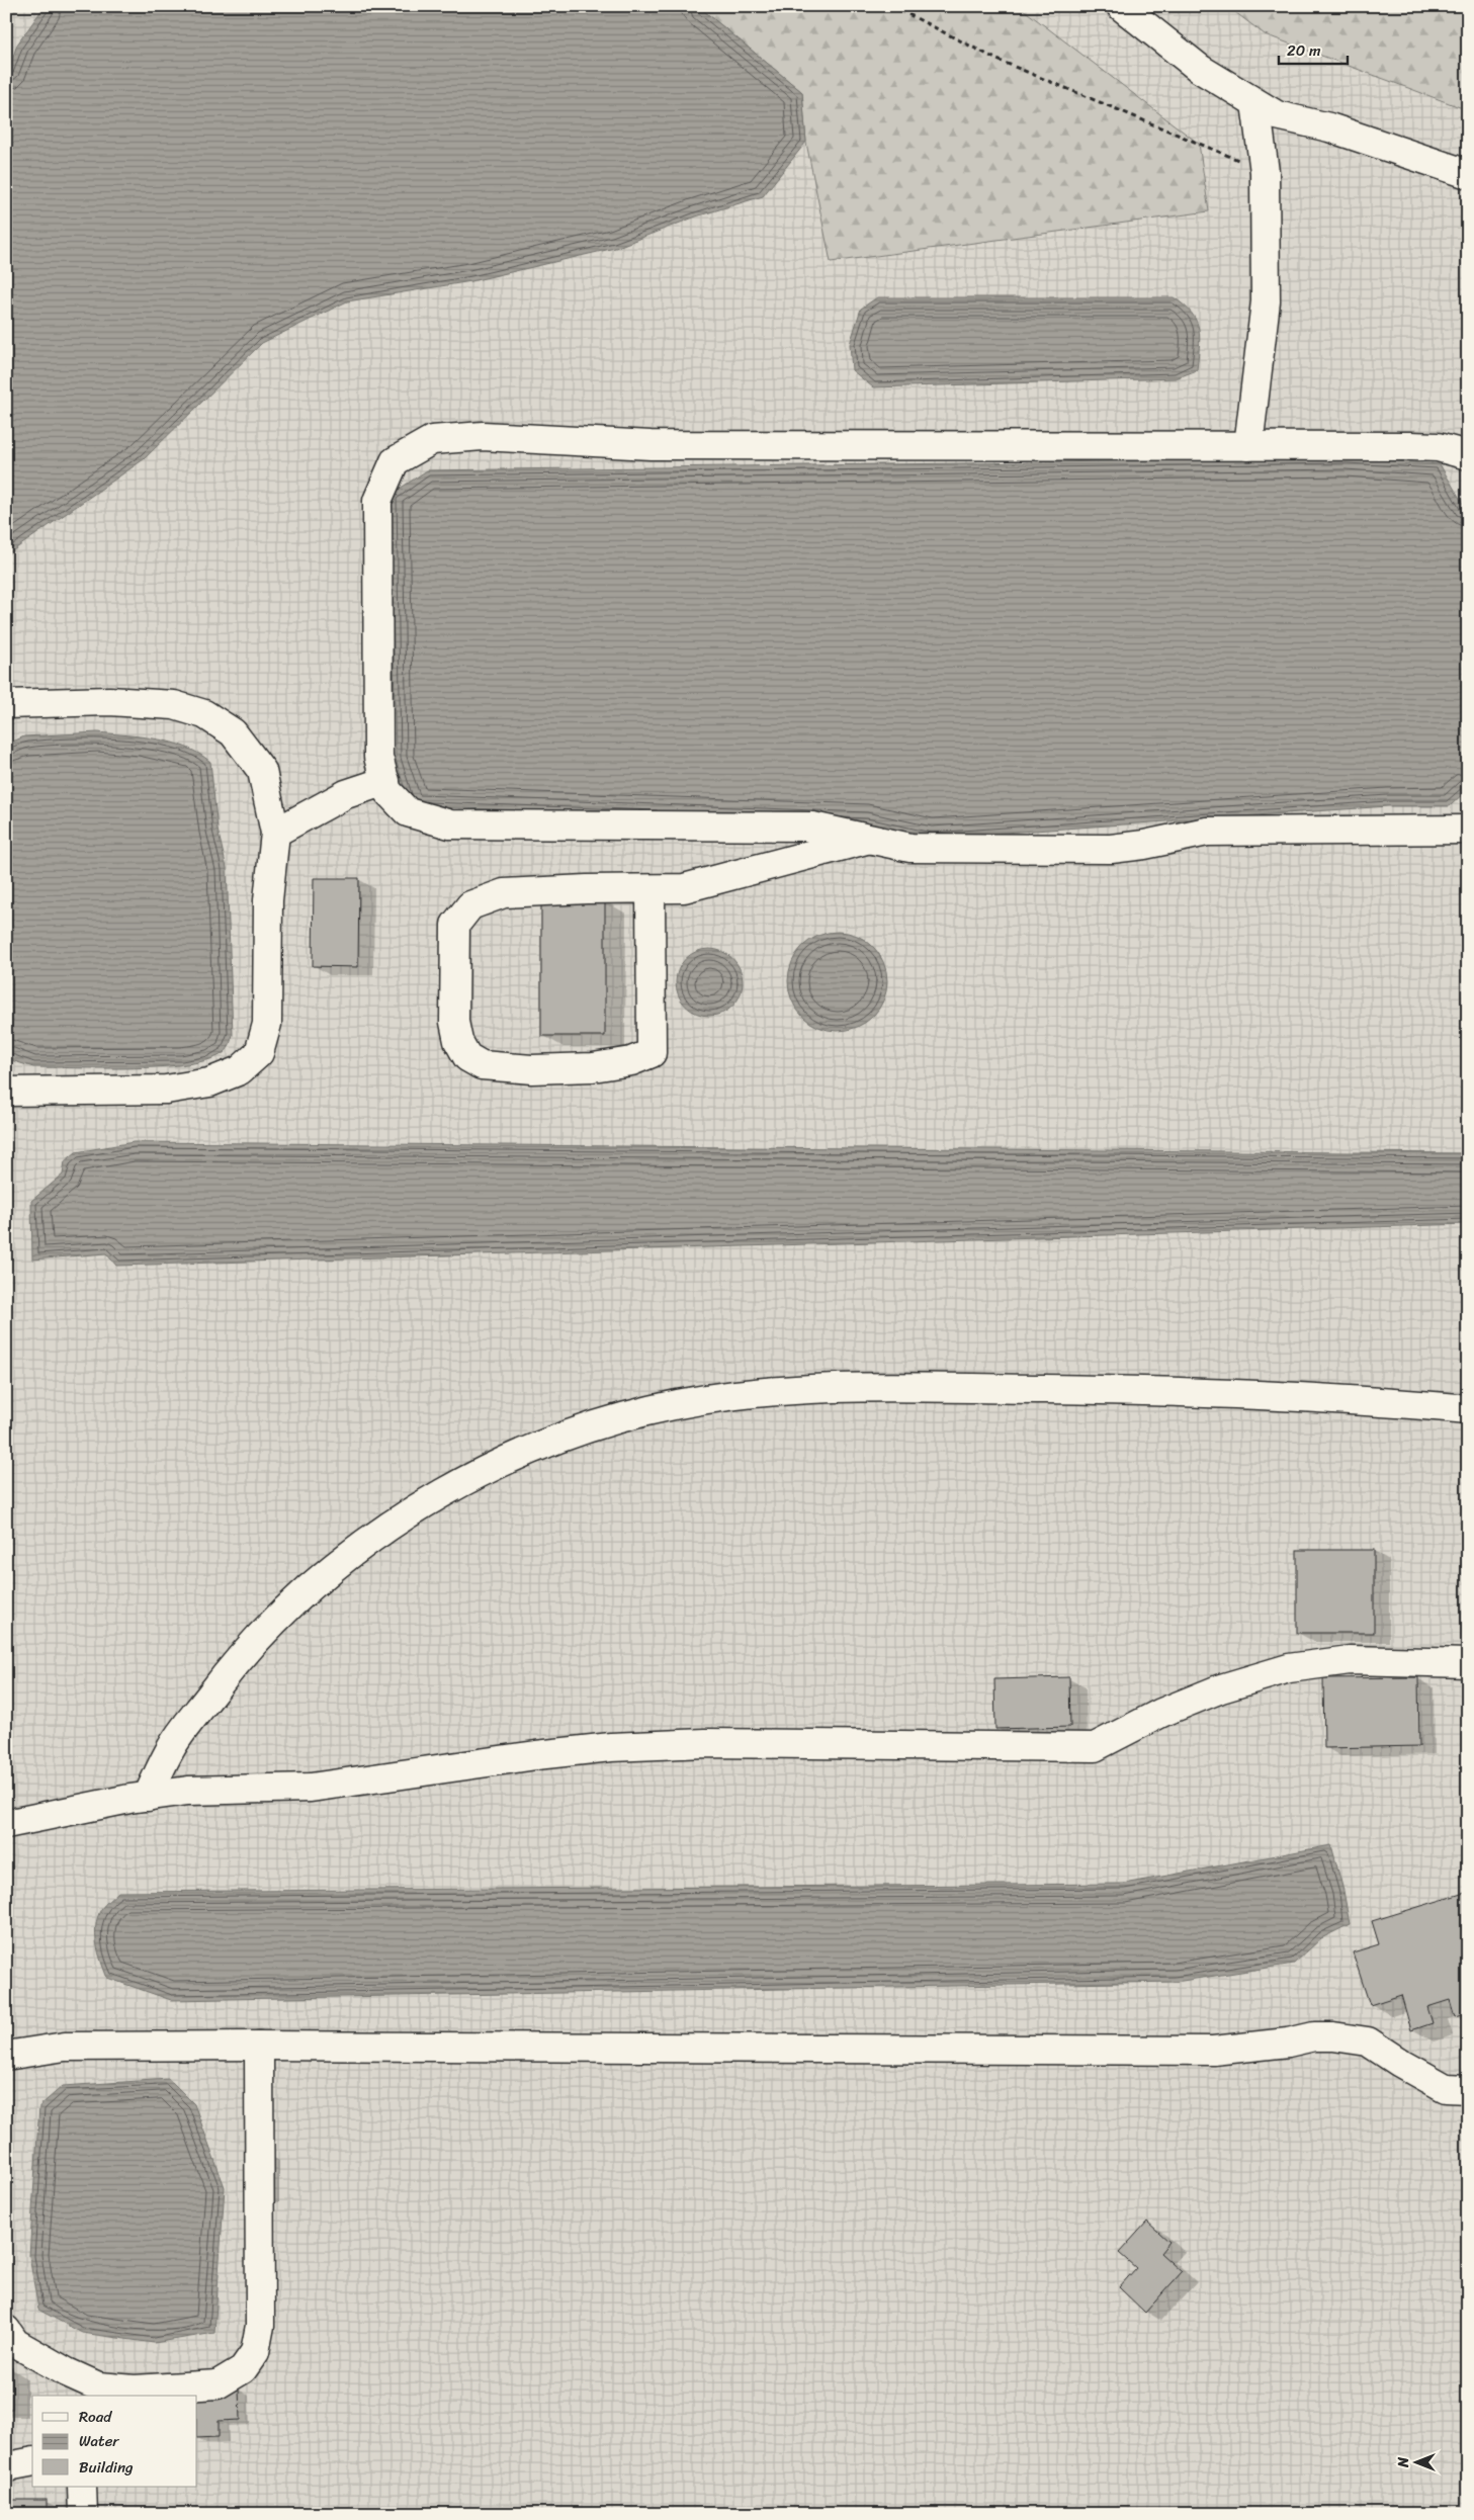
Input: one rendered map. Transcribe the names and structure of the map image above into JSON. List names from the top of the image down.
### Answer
{
  "legend": ["Road", "Water", "Building"],
  "scale_bar": "20 m",
  "north": "left"
}
